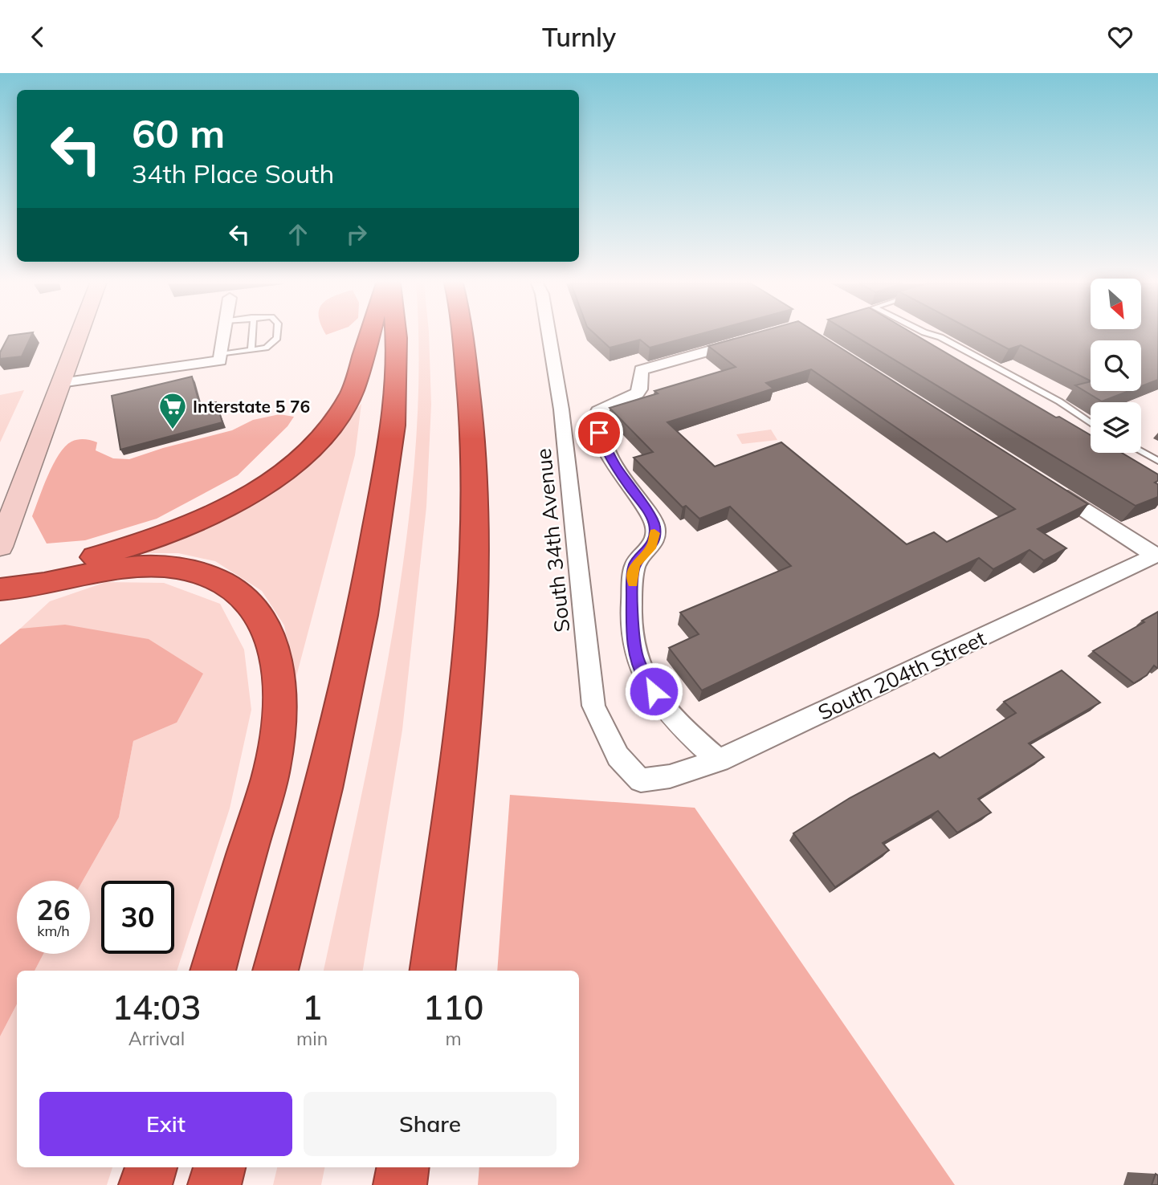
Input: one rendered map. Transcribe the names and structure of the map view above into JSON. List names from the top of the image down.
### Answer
{
  "streets": {
    "street": ["South 34th Avenue", "South 204th Street"]
  },
  "crossings": [
    ["South 34th Avenue", "South 204th Street"]
  ],
  "places": {
    "supermarket": ["Interstate 5 76"]
  },
  "north": "bottom right",
  "page": {
    "header": "Turnly",
    "turn": ["60 m", "34th Place South"],
    "speed": "26 km/h",
    "limit": "30",
    "eta": [
      "14:03",
      "Arrival",
      "1",
      "min",
      "110",
      "m"
    ],
    "buttons": ["Exit", "Share"]
  }
}
